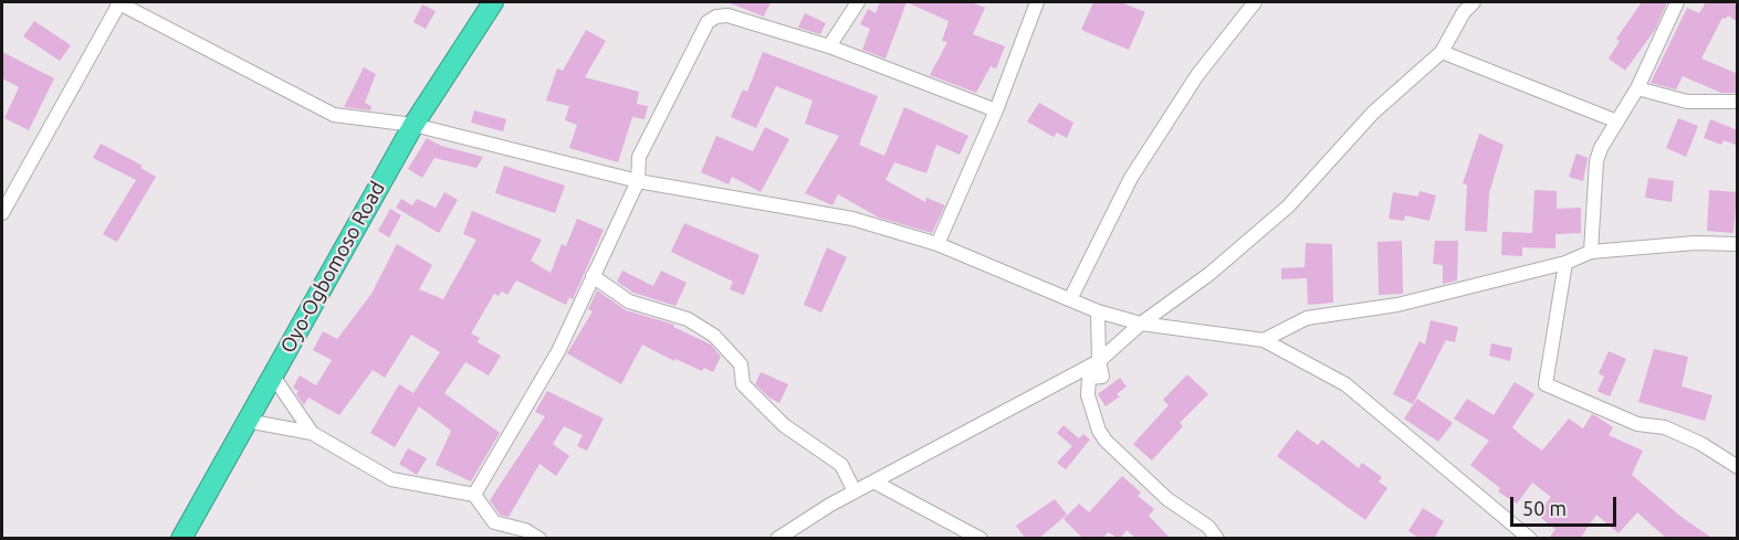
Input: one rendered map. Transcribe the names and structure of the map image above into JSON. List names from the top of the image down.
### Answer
{
  "streets": {
    "highway": ["Oyo-Ogbomoso Road"]
  },
  "scale_bar": "50 m"
}
